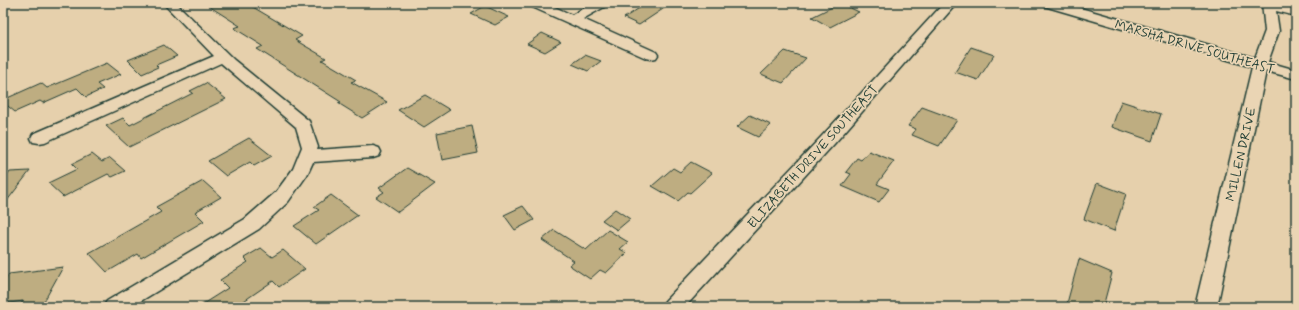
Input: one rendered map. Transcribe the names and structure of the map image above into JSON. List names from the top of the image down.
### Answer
{
  "streets": {
    "street": ["MARSHA DRIVE SOUTHEAST", "MILLEN DRIVE", "ELIZABETH DRIVE SOUTHEAST"]
  },
  "crossings": [
    ["MARSHA DRIVE SOUTHEAST", "MILLEN DRIVE"]
  ]
}
